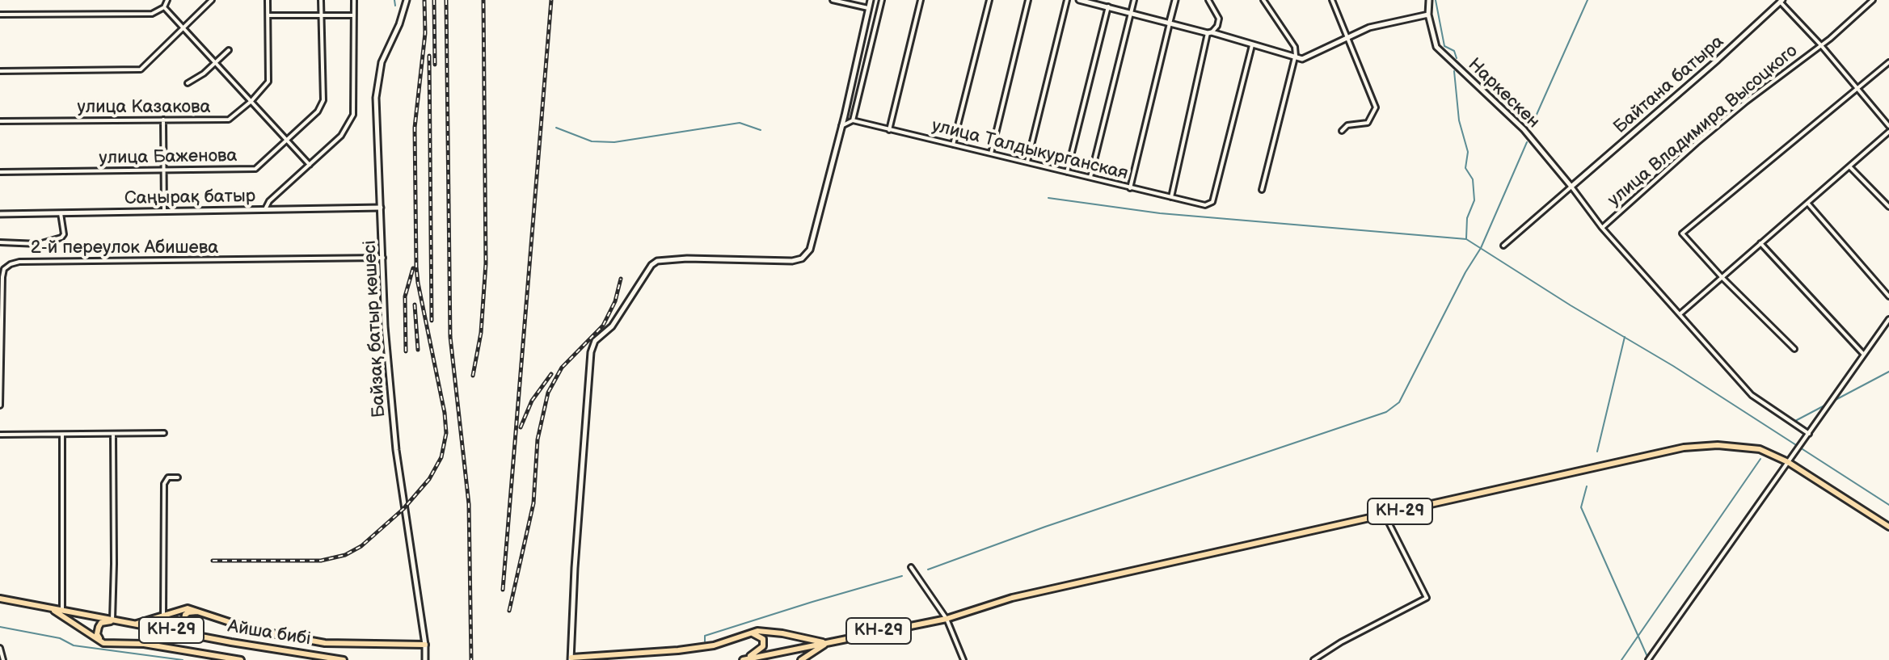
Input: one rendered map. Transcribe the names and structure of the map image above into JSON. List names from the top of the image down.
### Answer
{
  "streets": {
    "main road": ["КН-29", "Айша бибі"],
    "street": [
      "Байтана батыра",
      "Наркескен",
      "улица Казакова",
      "улица Владимира Высоцкого",
      "улица Талдыкурганская",
      "улица Баженова",
      "Саңырақ батыр",
      "2-й переулок Абишева",
      "Байзақ батыр көшесі"
    ]
  },
  "crossings": [
    ["Байтана батыра", "Наркескен"],
    ["Байтана батыра", "улица Владимира Высоцкого"],
    ["Наркескен", "улица Владимира Высоцкого"],
    ["Саңырақ батыр", "Байзақ батыр көшесі"],
    ["2-й переулок Абишева", "Байзақ батыр көшесі"]
  ]
}
